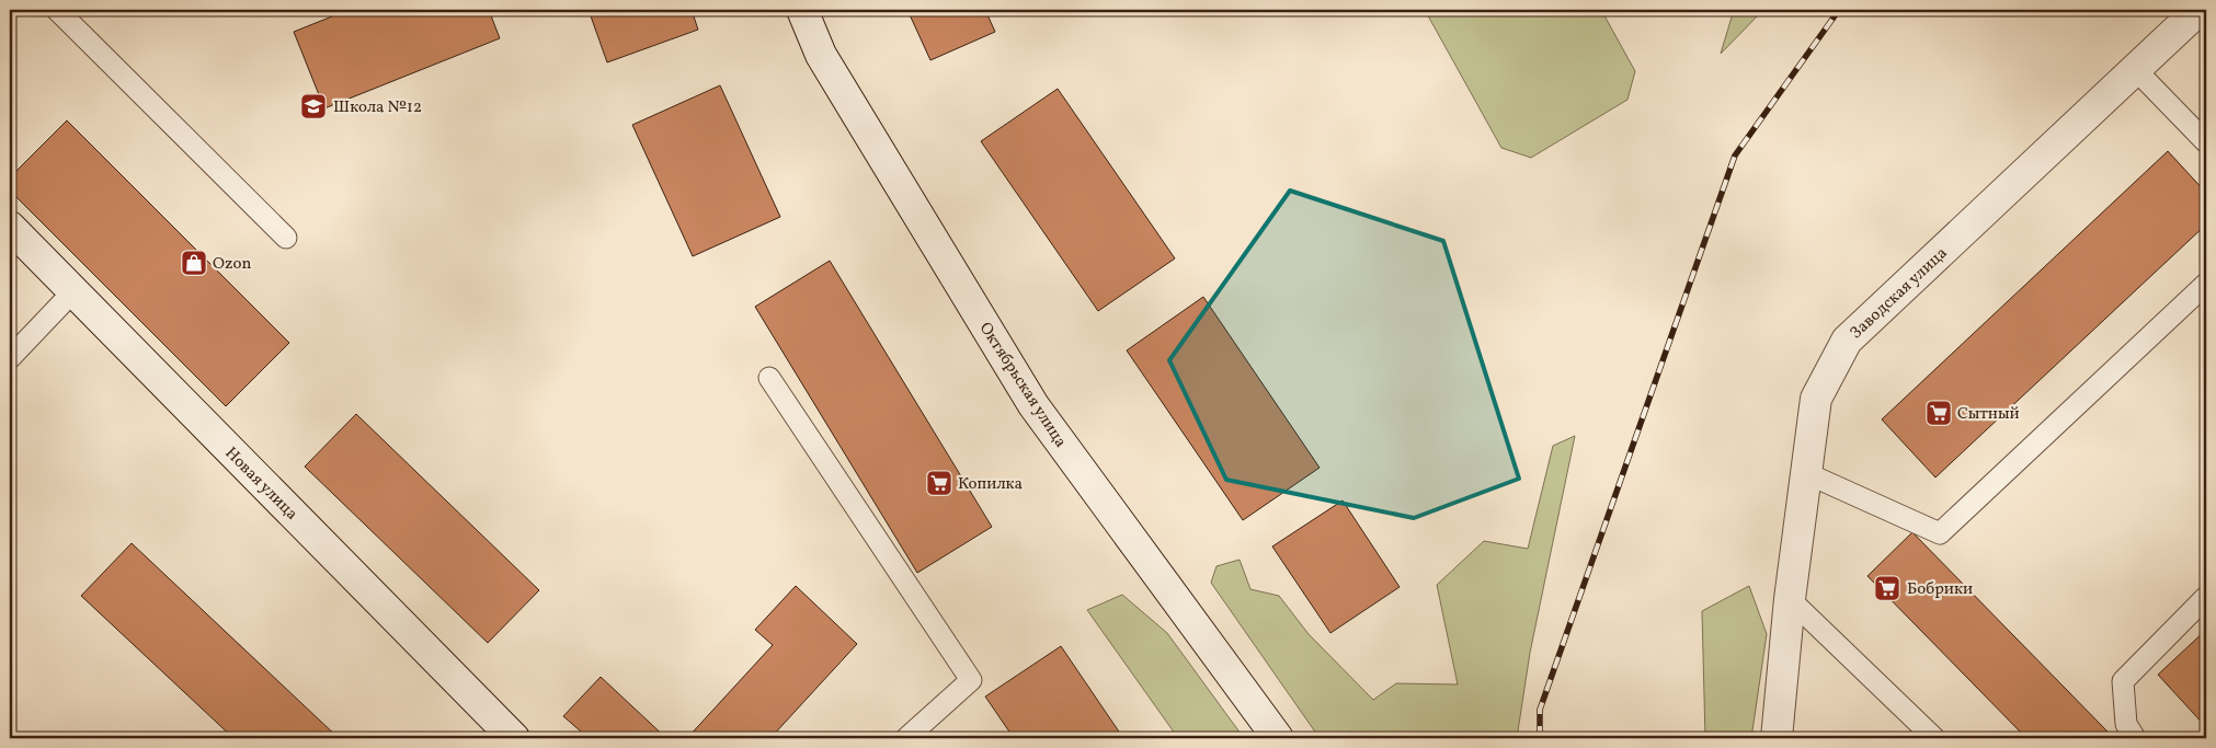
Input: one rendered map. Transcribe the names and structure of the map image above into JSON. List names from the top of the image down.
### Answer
{
  "streets": {
    "main road": ["Заводская улица", "Октябрьская улица", "Новая улица"]
  },
  "places": {
    "school or university": ["Школа №12"],
    "shop": ["Ozon"],
    "supermarket": ["Сытный", "Копилка", "Бобрики"]
  }
}
